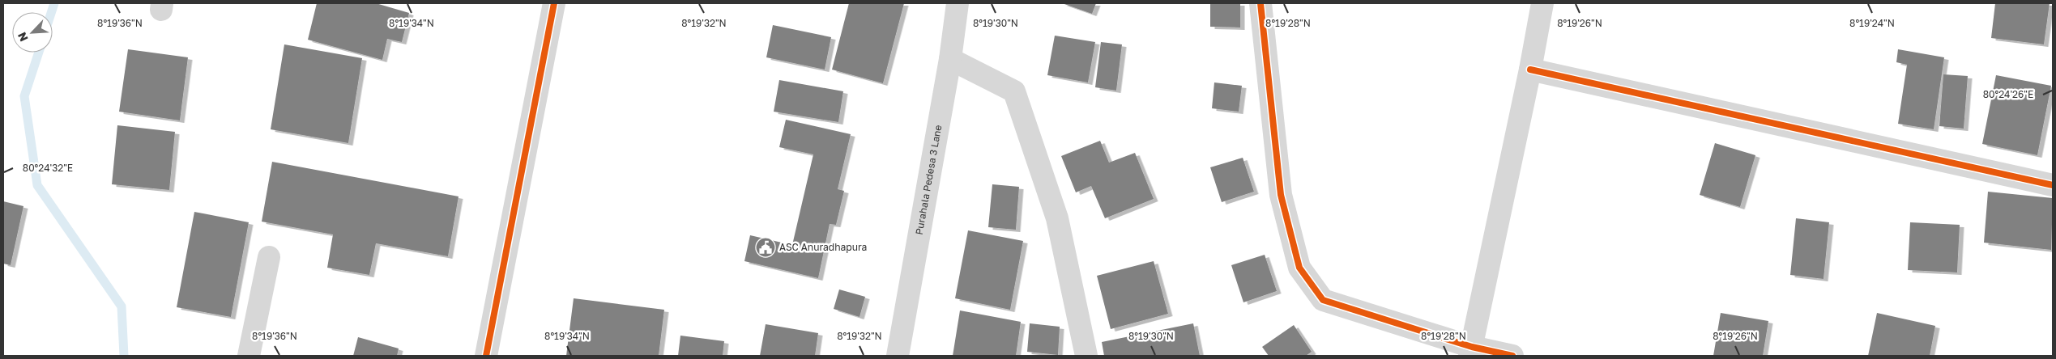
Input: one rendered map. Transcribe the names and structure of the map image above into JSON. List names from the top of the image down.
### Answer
{
  "streets": {
    "street": ["Purahala Pedesa 3 Lane"]
  },
  "places": {
    "public building": ["ASC Anuradhapura"]
  },
  "north": "bottom left",
  "coordinates": [
    "8°19'36\"N",
    "8°19'34\"N",
    "8°19'30\"N",
    "8°19'24\"N",
    "8°19'32\"N",
    "8°19'28\"N",
    "8°19'26\"N",
    "80°24'26\"E",
    "80°24'32\"E"
  ]
}
